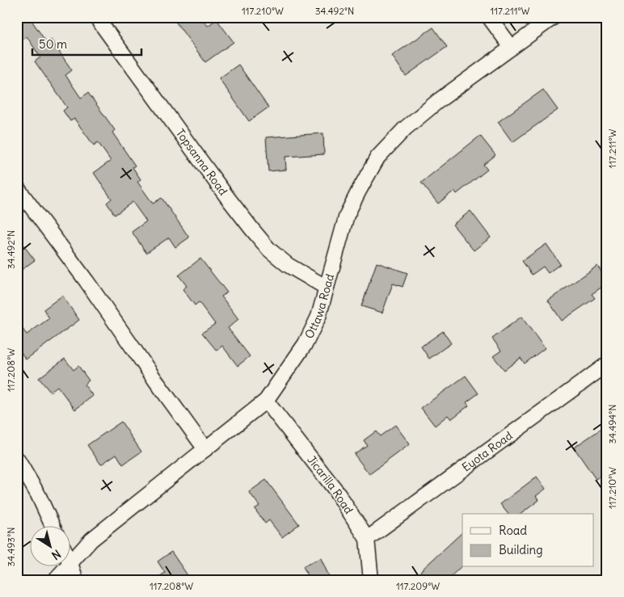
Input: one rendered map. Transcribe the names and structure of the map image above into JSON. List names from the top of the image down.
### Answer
{
  "streets": {
    "street": [
      "Topsanna Road",
      "Ottawa Road",
      "Eyota Road",
      "Jicarilla Road"
    ]
  },
  "crossings": [
    ["Topsanna Road", "Ottawa Road"],
    ["Ottawa Road", "Jicarilla Road"],
    ["Eyota Road", "Jicarilla Road"]
  ],
  "legend": ["Road", "Building"],
  "scale_bar": "50 m",
  "north": "bottom right",
  "coordinates": [
    "117.210°W",
    "34.492°N",
    "117.211°W",
    "117.208°W",
    "34.494°N",
    "34.493°N",
    "117.209°W"
  ]
}
